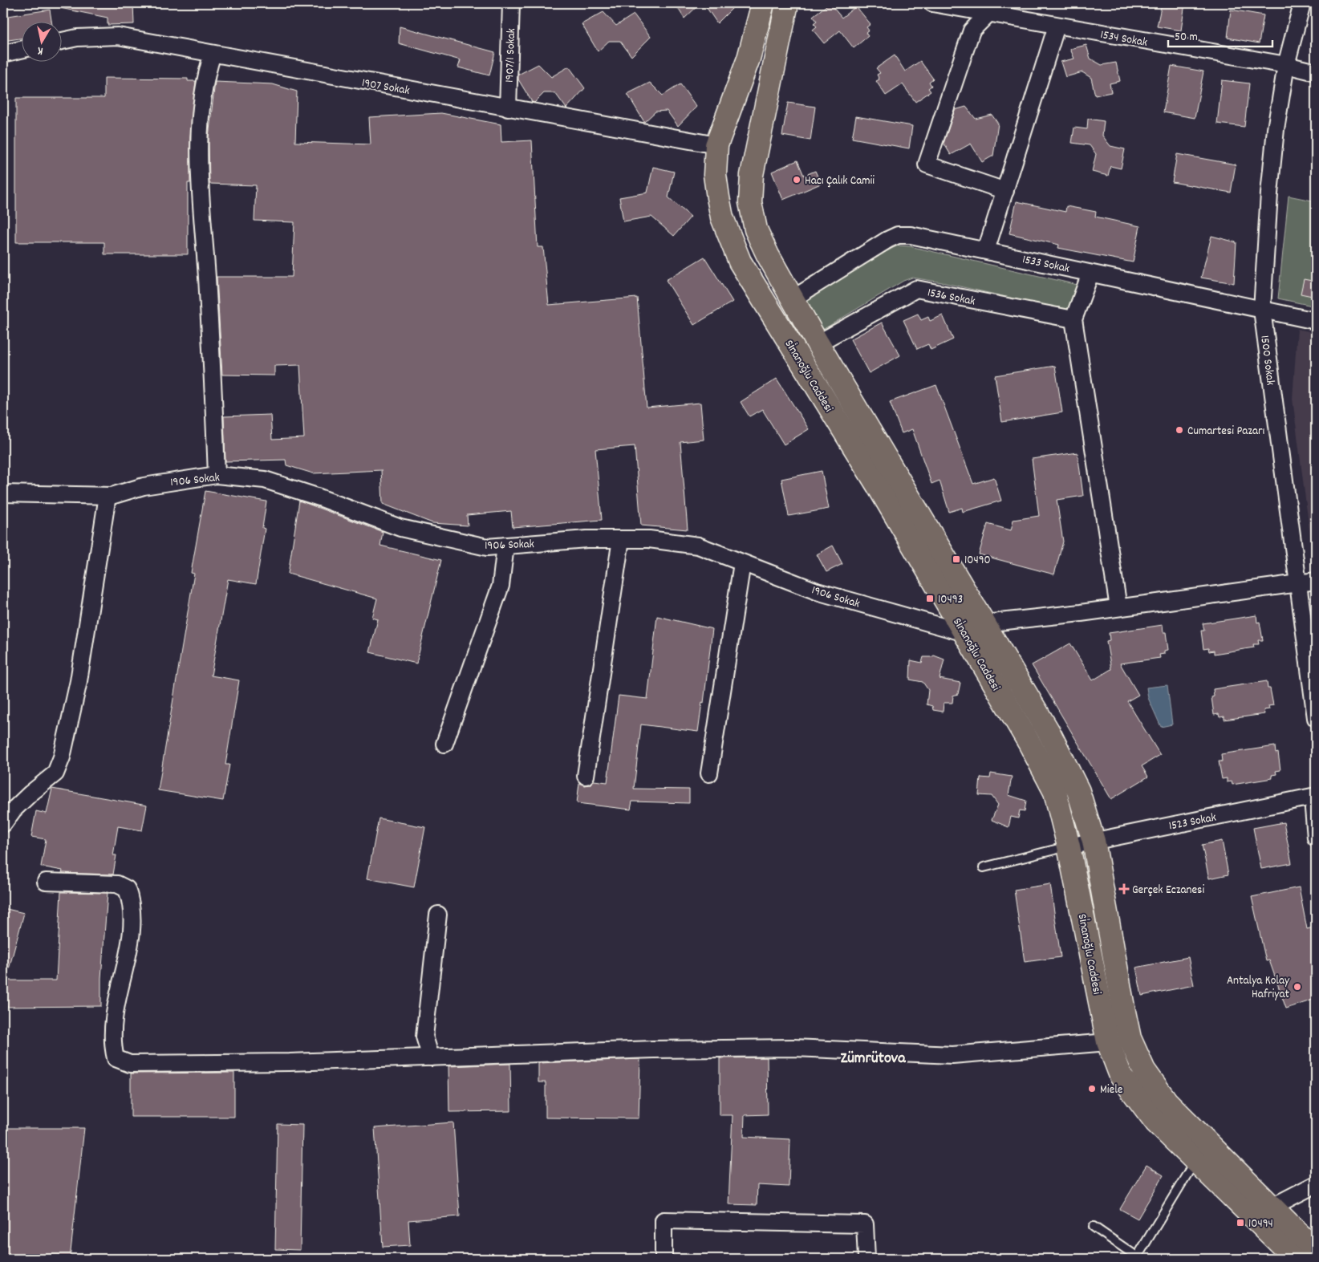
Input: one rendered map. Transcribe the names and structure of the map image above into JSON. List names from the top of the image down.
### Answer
{
  "streets": {
    "main road": ["Si̇nanoğlu Caddesi"],
    "street": [
      "1534 Sokak",
      "1907/1 Sokak",
      "1907 Sokak",
      "1533 Sokak",
      "1536 Sokak",
      "1500 Sokak",
      "1906 Sokak",
      "1523 Sokak"
    ]
  },
  "crossings": [
    ["1534 Sokak", "1500 Sokak"],
    ["1907/1 Sokak", "1907 Sokak"],
    ["1907 Sokak", "Si̇nanoğlu Caddesi"],
    ["1533 Sokak", "1500 Sokak"],
    ["1533 Sokak", "Si̇nanoğlu Caddesi"],
    ["1536 Sokak", "Si̇nanoğlu Caddesi"],
    ["Si̇nanoğlu Caddesi", "1906 Sokak"],
    ["Si̇nanoğlu Caddesi", "1523 Sokak"]
  ],
  "districts": ["Zümrütova"],
  "places": {
    "other": [
      "Hacı Çalık Camii",
      "Cumartesi Pazarı",
      "Antalya Kolay Hafriyat",
      "Miele"
    ],
    "transit": ["10490", "10493", "10494"],
    "health": ["Gerçek Eczanesi"]
  },
  "scale_bar": "50 m",
  "north": "bottom"
}
